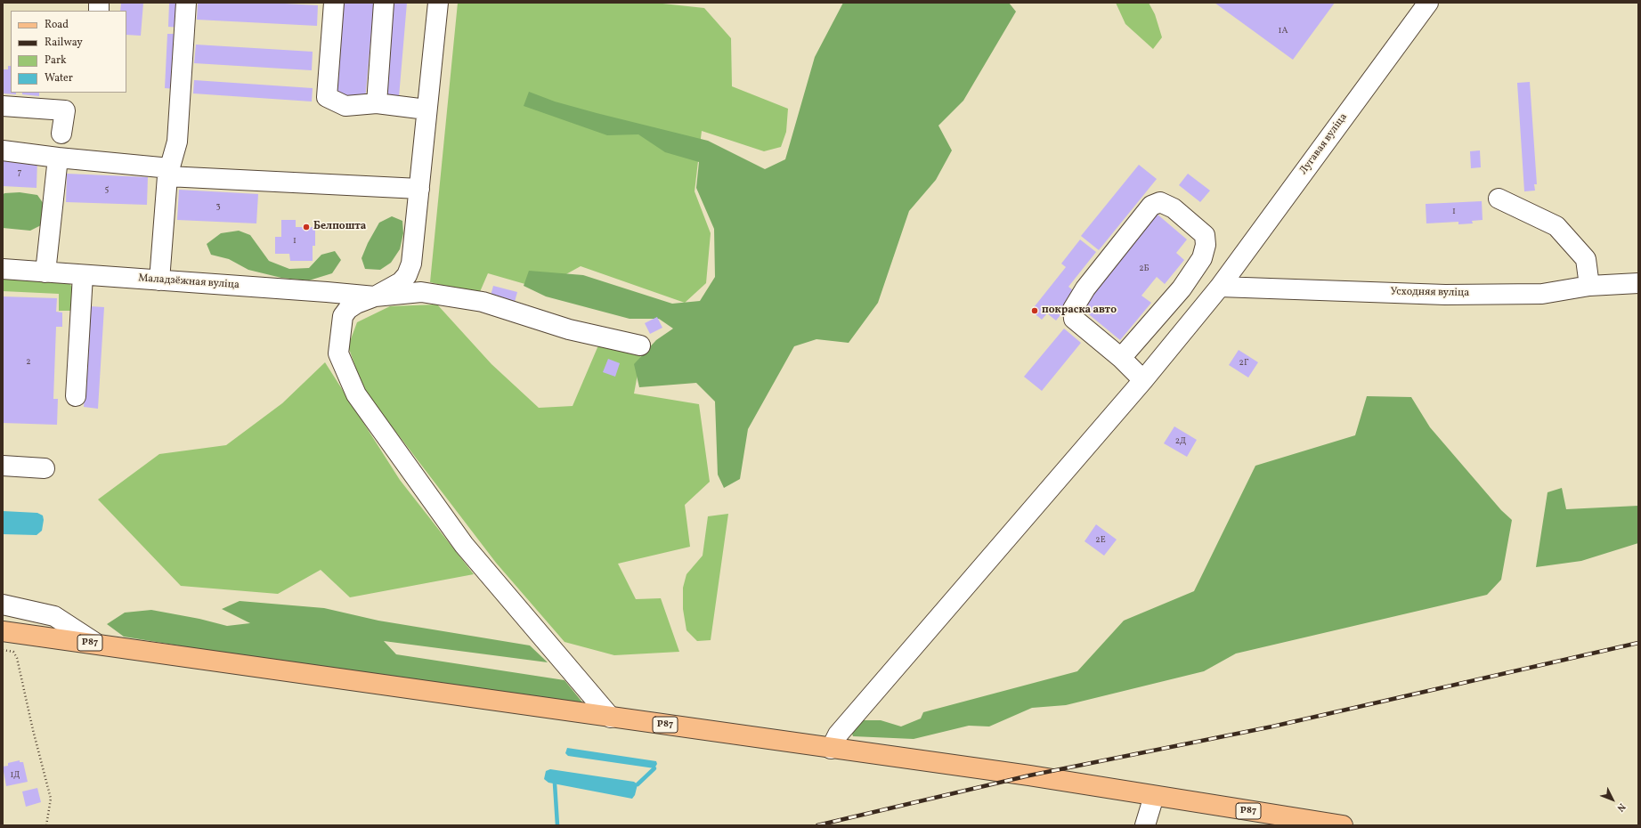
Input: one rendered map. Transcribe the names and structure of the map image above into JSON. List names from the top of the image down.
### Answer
{
  "streets": {
    "main road": ["Р87"],
    "street": ["Лугавая вуліца", "Маладзёжная вуліца", "Усходняя вуліца"]
  },
  "crossings": [
    ["Лугавая вуліца", "Усходняя вуліца"],
    ["Лугавая вуліца", "Р87"]
  ],
  "places": ["Белпошта", "покраска авто"],
  "house_numbers": [
    "1А",
    "7",
    "5",
    "3",
    "1",
    "1",
    "2Б",
    "2",
    "2Г",
    "2Д",
    "2Е",
    "1Д"
  ],
  "legend": [
    "Road",
    "Railway",
    "Park",
    "Water"
  ],
  "north": "bottom right"
}
